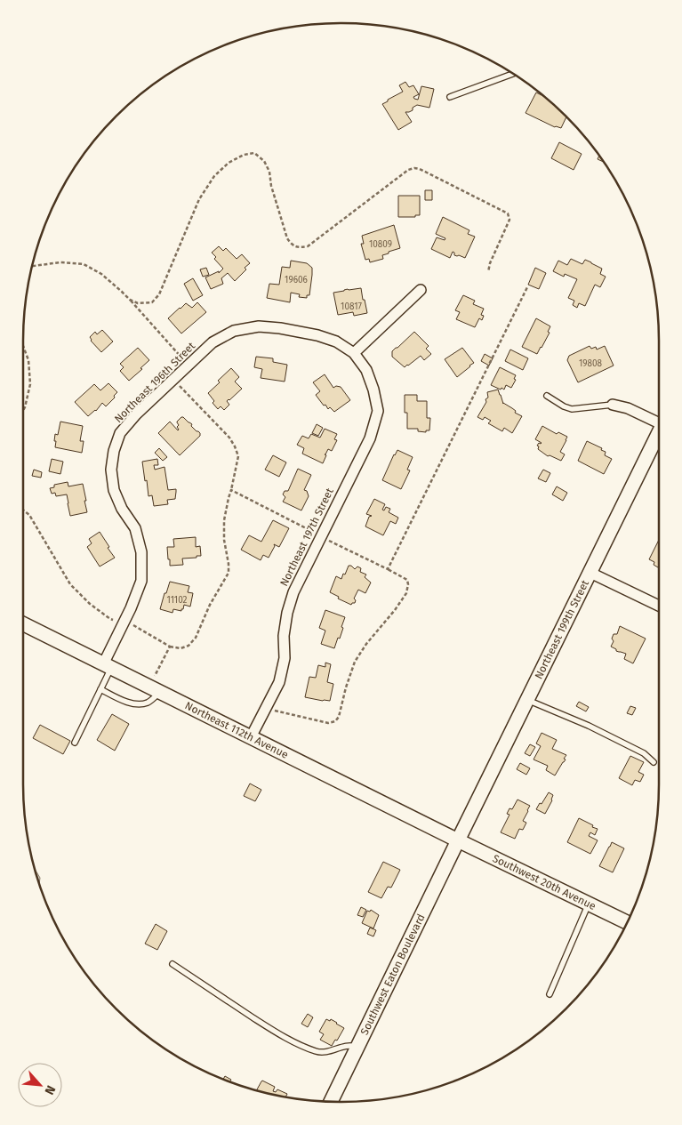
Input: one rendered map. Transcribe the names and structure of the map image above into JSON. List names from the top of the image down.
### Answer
{
  "streets": {
    "main road": [
      "Northeast 199th Street",
      "Northeast 112th Avenue",
      "Southwest 20th Avenue",
      "Southwest Eaton Boulevard"
    ],
    "street": ["Northeast 196th Street", "Northeast 197th Street"]
  },
  "crossings": [
    ["Northeast 196th Street", "Northeast 197th Street"],
    ["Northeast 196th Street", "Northeast 112th Avenue"],
    ["Northeast 197th Street", "Northeast 112th Avenue"],
    ["Northeast 199th Street", "Northeast 112th Avenue"],
    ["Northeast 199th Street", "Southwest 20th Avenue"],
    ["Northeast 199th Street", "Southwest Eaton Boulevard"],
    ["Northeast 112th Avenue", "Southwest 20th Avenue"],
    ["Northeast 112th Avenue", "Southwest Eaton Boulevard"],
    ["Southwest 20th Avenue", "Southwest Eaton Boulevard"]
  ],
  "house_numbers": [
    "10809",
    "19606",
    "10817",
    "19808",
    "11102"
  ],
  "north": "bottom right"
}
